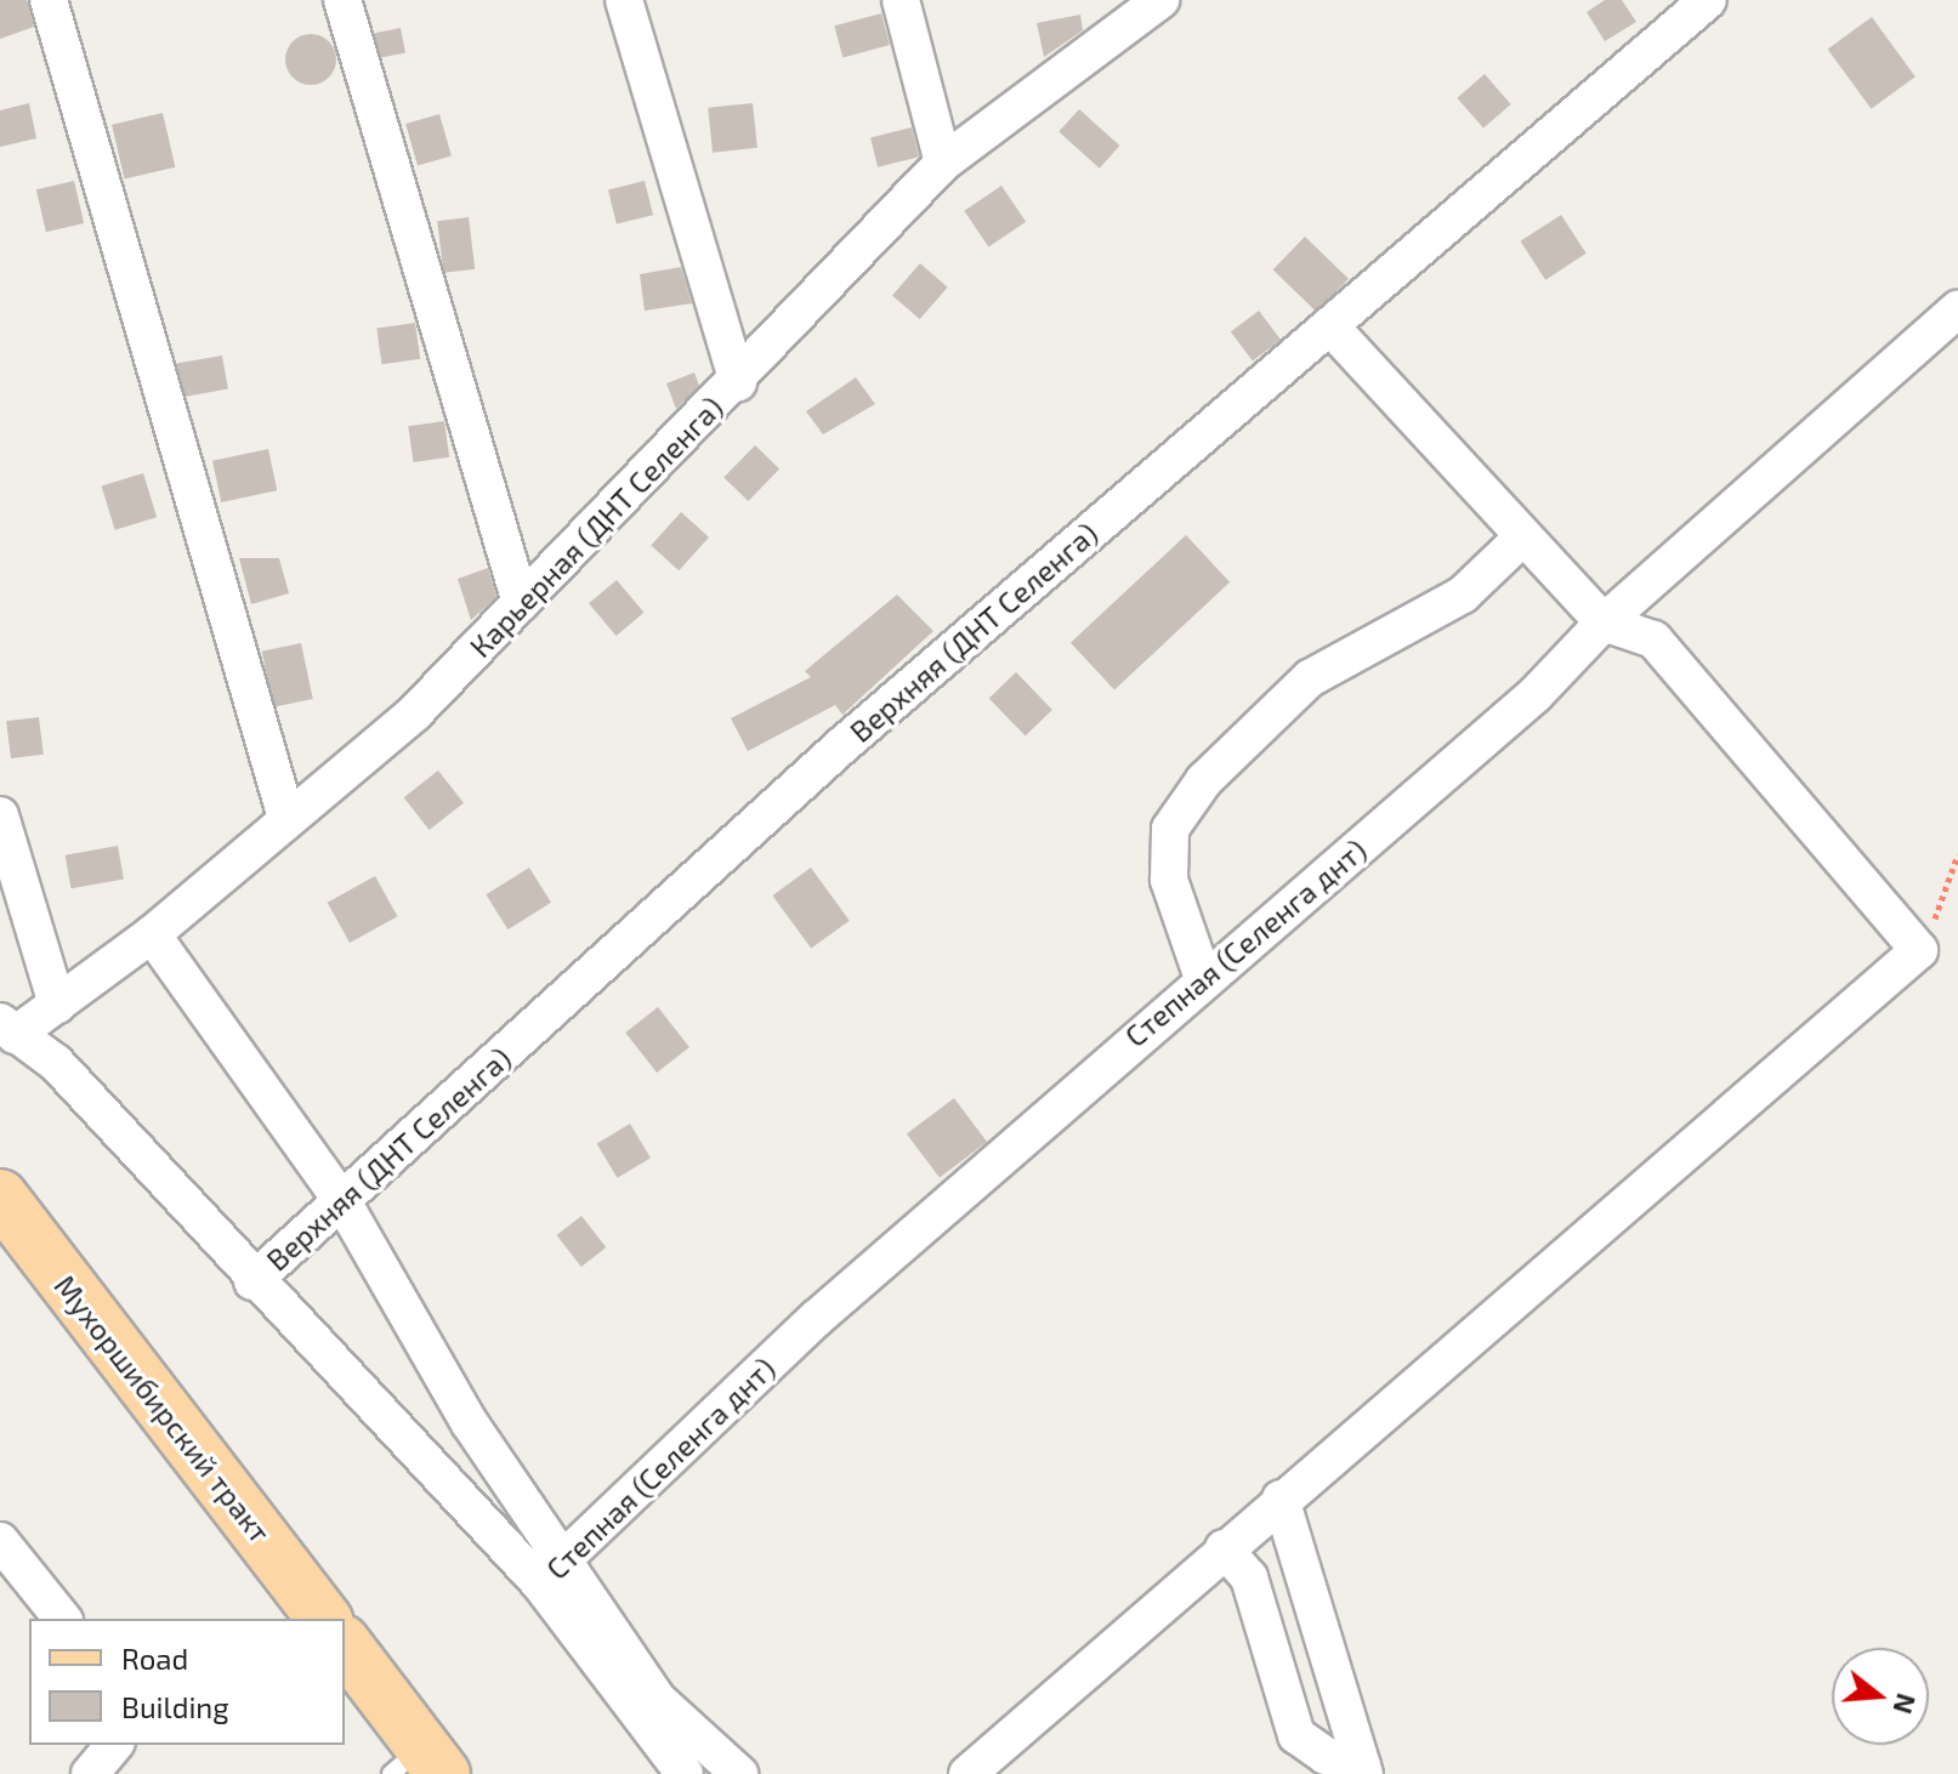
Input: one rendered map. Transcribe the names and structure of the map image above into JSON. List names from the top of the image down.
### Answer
{
  "streets": {
    "main road": ["Мухоршибирский тракт"],
    "street": ["Карьерная (ДНТ Селенга)", "Верхняя (ДНТ Селенга)", "Степная (Селенга днт)"]
  },
  "legend": ["Road", "Building"],
  "north": "right"
}
